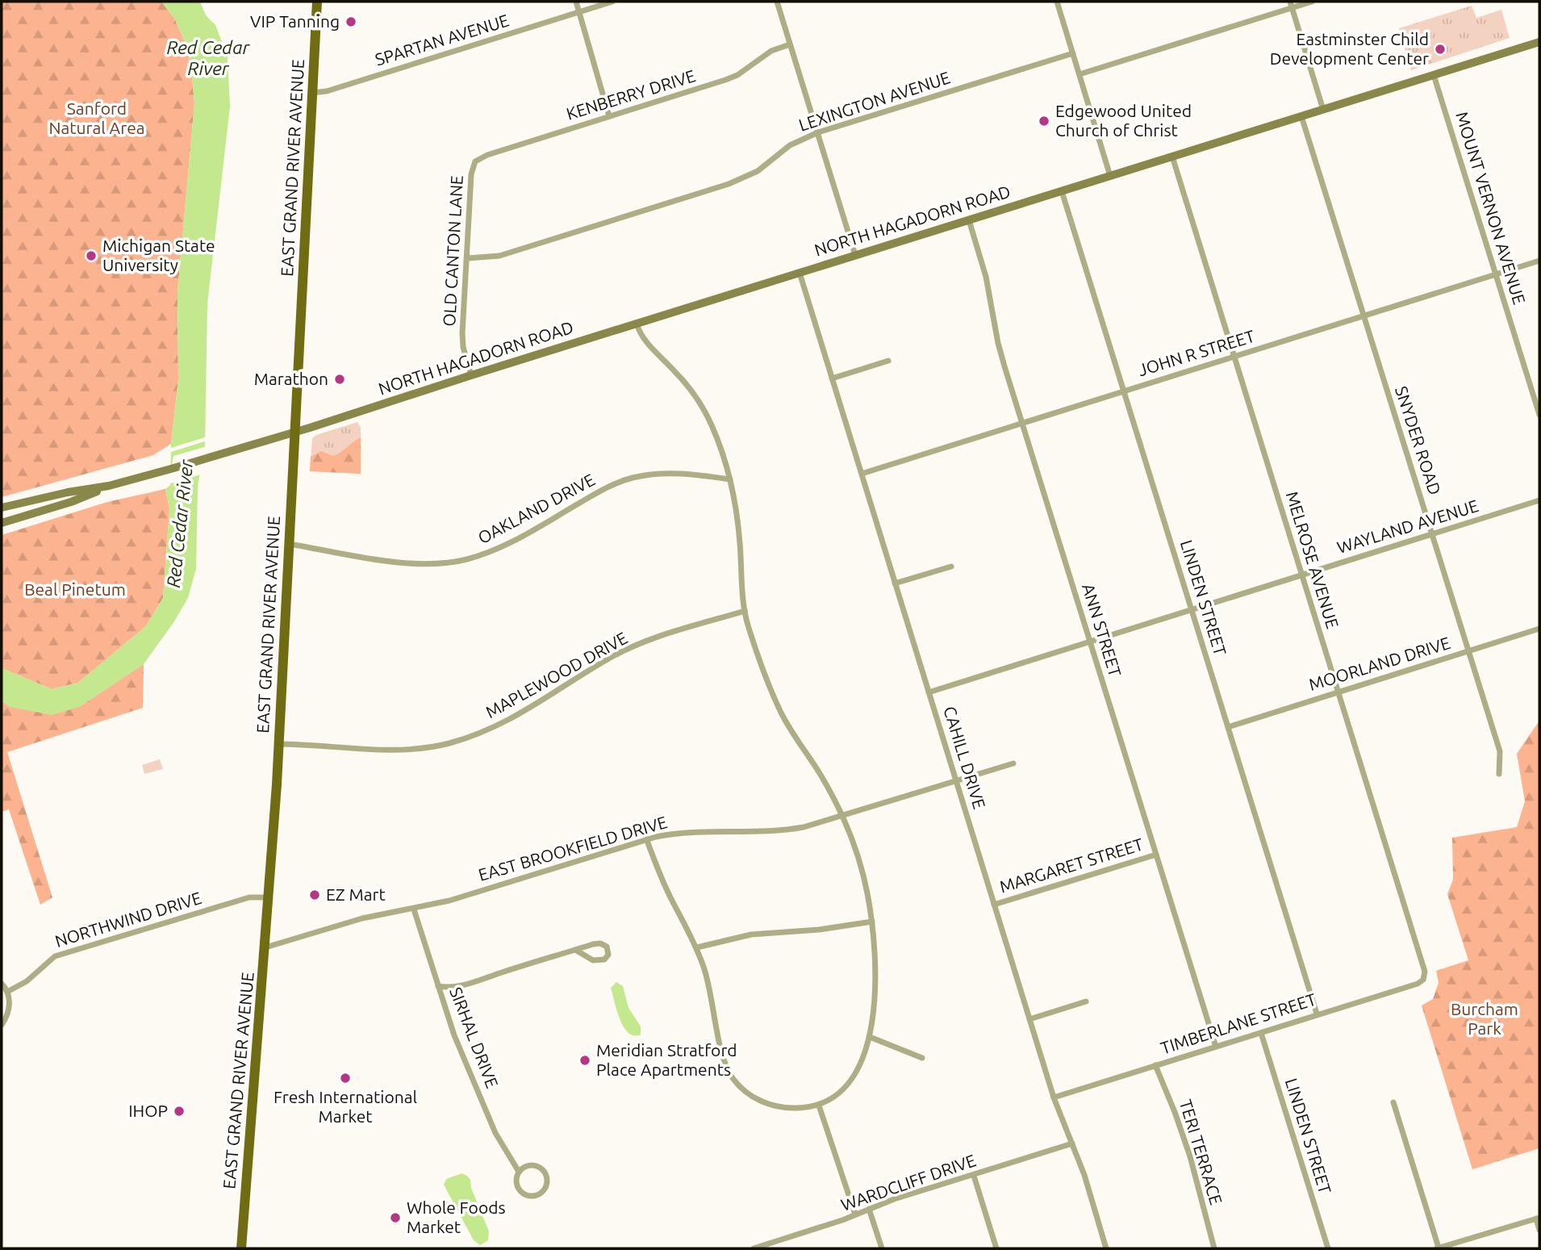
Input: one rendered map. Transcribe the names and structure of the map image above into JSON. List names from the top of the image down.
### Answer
{
  "streets": {
    "main road": ["EAST GRAND RIVER AVENUE"],
    "street": [
      "SPARTAN AVENUE",
      "KENBERRY DRIVE",
      "LEXINGTON AVENUE",
      "MOUNT VERNON AVENUE",
      "NORTH HAGADORN ROAD",
      "OLD CANTON LANE",
      "JOHN R STREET",
      "SNYDER ROAD",
      "OAKLAND DRIVE",
      "WAYLAND AVENUE",
      "MELROSE AVENUE",
      "LINDEN STREET",
      "ANN STREET",
      "MOORLAND DRIVE",
      "MAPLEWOOD DRIVE",
      "CAHILL DRIVE",
      "EAST BROOKFIELD DRIVE",
      "MARGARET STREET",
      "NORTHWIND DRIVE",
      "TIMBERLANE STREET",
      "SIRHAL DRIVE",
      "TERI TERRACE",
      "WARDCLIFF DRIVE"
    ]
  },
  "crossings": [
    ["SPARTAN AVENUE", "EAST GRAND RIVER AVENUE"],
    ["KENBERRY DRIVE", "OLD CANTON LANE"],
    ["LEXINGTON AVENUE", "OLD CANTON LANE"],
    ["EAST GRAND RIVER AVENUE", "NORTH HAGADORN ROAD"],
    ["EAST GRAND RIVER AVENUE", "OAKLAND DRIVE"],
    ["EAST GRAND RIVER AVENUE", "MAPLEWOOD DRIVE"],
    ["EAST GRAND RIVER AVENUE", "EAST BROOKFIELD DRIVE"],
    ["EAST GRAND RIVER AVENUE", "NORTHWIND DRIVE"],
    ["MOUNT VERNON AVENUE", "NORTH HAGADORN ROAD"],
    ["MOUNT VERNON AVENUE", "JOHN R STREET"],
    ["NORTH HAGADORN ROAD", "OLD CANTON LANE"],
    ["NORTH HAGADORN ROAD", "SNYDER ROAD"],
    ["NORTH HAGADORN ROAD", "MELROSE AVENUE"],
    ["NORTH HAGADORN ROAD", "LINDEN STREET"],
    ["NORTH HAGADORN ROAD", "ANN STREET"],
    ["NORTH HAGADORN ROAD", "CAHILL DRIVE"],
    ["JOHN R STREET", "SNYDER ROAD"],
    ["JOHN R STREET", "MELROSE AVENUE"],
    ["JOHN R STREET", "LINDEN STREET"],
    ["JOHN R STREET", "ANN STREET"],
    ["JOHN R STREET", "CAHILL DRIVE"],
    ["SNYDER ROAD", "WAYLAND AVENUE"],
    ["SNYDER ROAD", "MOORLAND DRIVE"],
    ["WAYLAND AVENUE", "MELROSE AVENUE"],
    ["WAYLAND AVENUE", "LINDEN STREET"],
    ["WAYLAND AVENUE", "ANN STREET"],
    ["WAYLAND AVENUE", "CAHILL DRIVE"],
    ["MELROSE AVENUE", "MOORLAND DRIVE"],
    ["MELROSE AVENUE", "TIMBERLANE STREET"],
    ["LINDEN STREET", "MOORLAND DRIVE"],
    ["LINDEN STREET", "TIMBERLANE STREET"],
    ["ANN STREET", "MARGARET STREET"],
    ["ANN STREET", "TIMBERLANE STREET"],
    ["CAHILL DRIVE", "EAST BROOKFIELD DRIVE"],
    ["CAHILL DRIVE", "MARGARET STREET"],
    ["CAHILL DRIVE", "TIMBERLANE STREET"],
    ["CAHILL DRIVE", "WARDCLIFF DRIVE"],
    ["EAST BROOKFIELD DRIVE", "SIRHAL DRIVE"],
    ["TIMBERLANE STREET", "TERI TERRACE"]
  ],
  "water": ["Red Cedar River"],
  "parks": ["Sanford Natural Area", "Beal Pinetum", "Burcham Park"],
  "places": [
    "VIP Tanning",
    "Eastminster Child Development Center",
    "Edgewood United Church of Christ",
    "Michigan State University",
    "Marathon",
    "EZ Mart",
    "Meridian Stratford Place Apartments",
    "Fresh International Market",
    "IHOP",
    "Whole Foods Market"
  ]
}
